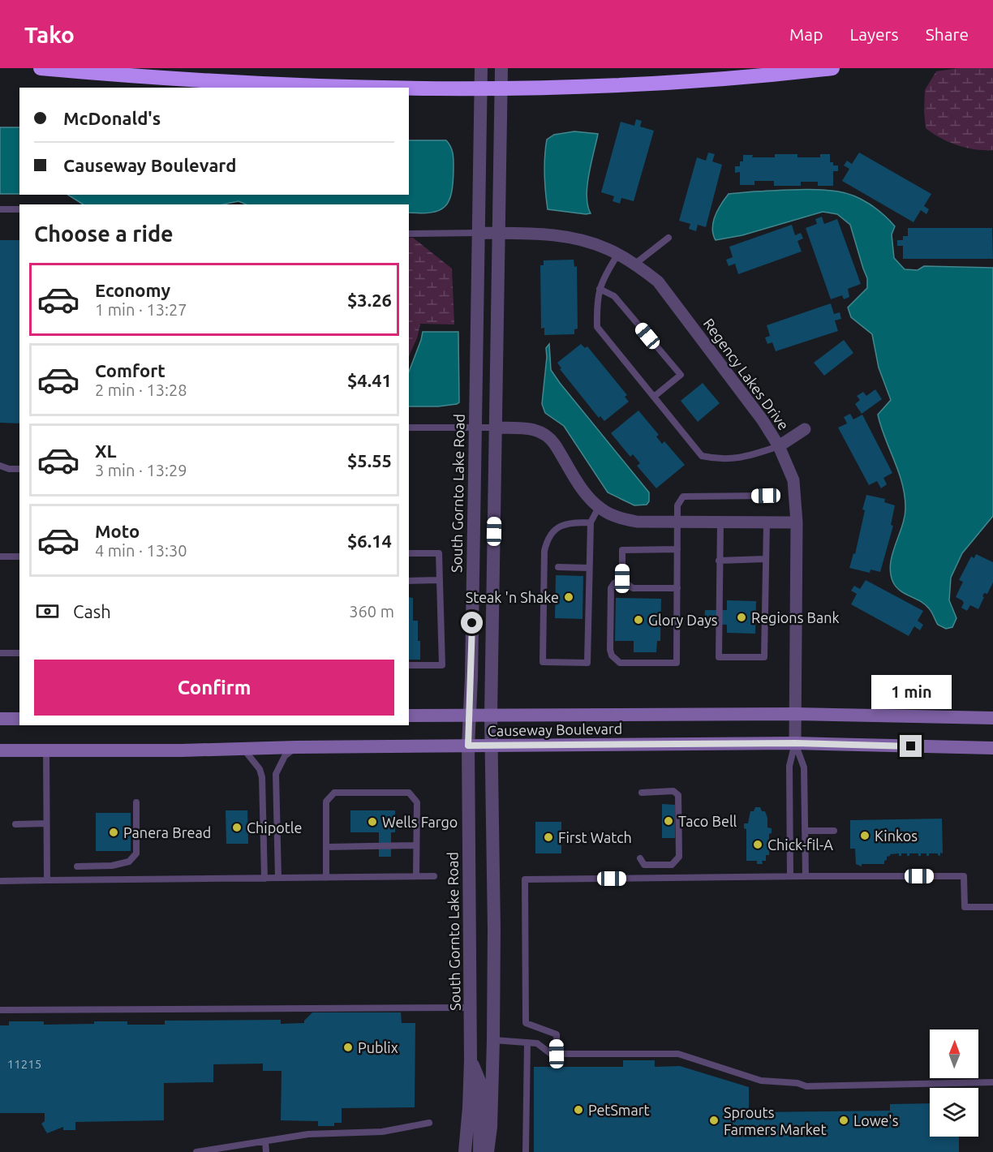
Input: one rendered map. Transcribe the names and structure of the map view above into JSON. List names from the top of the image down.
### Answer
{
  "streets": {
    "main road": ["Causeway Boulevard"],
    "street": ["Regency Lakes Drive", "South Gornto Lake Road"]
  },
  "crossings": [
    ["Regency Lakes Drive", "South Gornto Lake Road"],
    ["Regency Lakes Drive", "Causeway Boulevard"],
    ["South Gornto Lake Road", "Causeway Boulevard"]
  ],
  "places": [
    "Steak 'n Shake",
    "Regions Bank",
    "Glory Days",
    "Taco Bell",
    "Wells Fargo",
    "Chipotle",
    "Panera Bread",
    "Kinkos",
    "First Watch",
    "Chick-fil-A",
    "Publix",
    "PetSmart",
    "Sprouts Farmers Market",
    "Lowe's"
  ],
  "house_numbers": ["11215"],
  "north": "top",
  "page": {
    "header": "Tako",
    "nav": ["Map", "Layers", "Share"],
    "banner": ["McDonald's", "Causeway Boulevard"],
    "heading": "Choose a ride",
    "list": [
      {
        "name": "Economy",
        "note": "1 min · 13:27",
        "value": "$3.26"
      },
      {
        "name": "Comfort",
        "note": "2 min · 13:28",
        "value": "$4.41"
      },
      {
        "name": "XL",
        "note": "3 min · 13:29",
        "value": "$5.55"
      },
      {
        "name": "Moto",
        "note": "4 min · 13:30",
        "value": "$6.14"
      }
    ],
    "pay": ["Cash", "360 m"],
    "buttons": "Confirm",
    "bubble": "1 min"
  }
}
